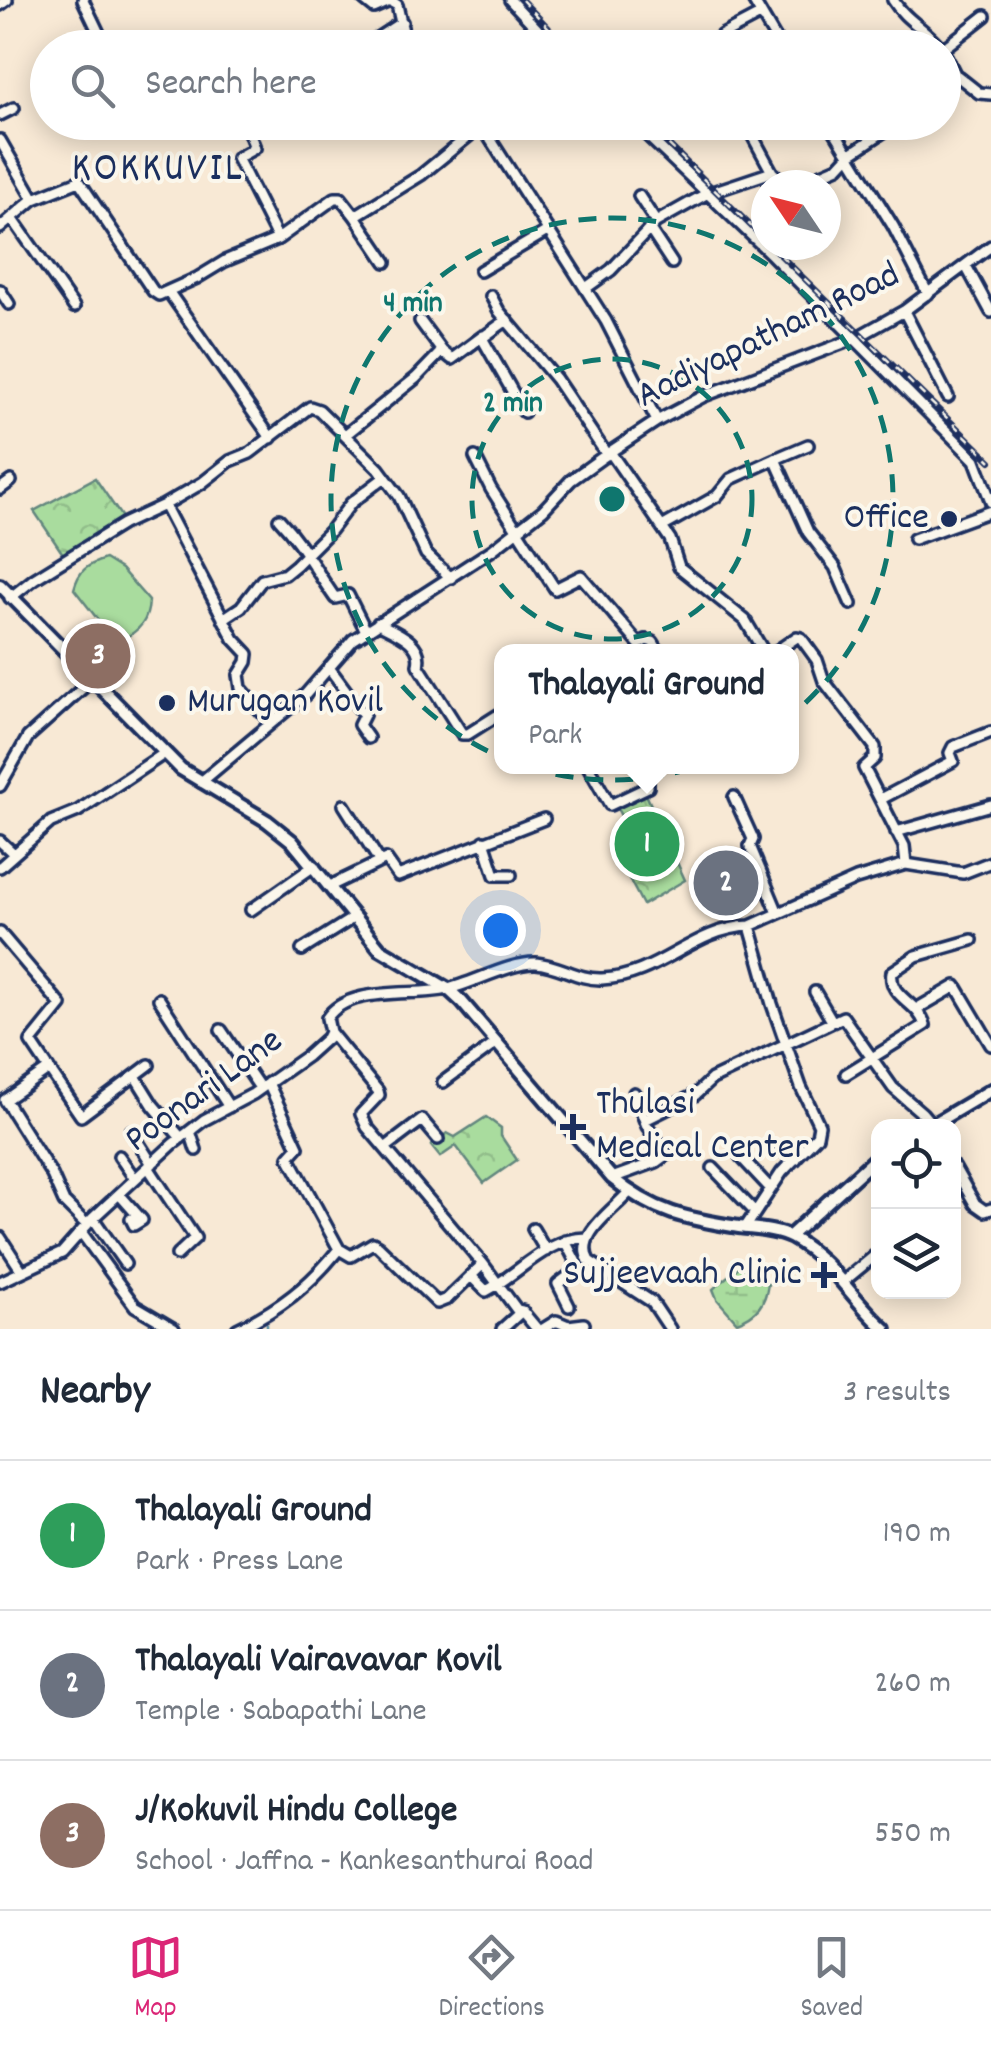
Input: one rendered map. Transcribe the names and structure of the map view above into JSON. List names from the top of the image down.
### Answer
{
  "streets": {
    "street": ["Aadiyapatham Road", "Poonari Lane"]
  },
  "districts": ["KOKKUVIL"],
  "places": {
    "other": ["Office", "Murugan Kovil"],
    "health": ["Thulasi Medical Center", "Sujjeevaah Clinic"]
  },
  "north": "top left",
  "page": {
    "search": "Search here",
    "pins": ["3", "1", "2"],
    "popup": ["Thalayali Ground", "Park"],
    "heading": ["Nearby", "3 results"],
    "list": [
      {
        "mark": "1",
        "name": "Thalayali Ground",
        "note": "Park · Press Lane",
        "value": "190 m"
      },
      {
        "mark": "2",
        "name": "Thalayali Vairavavar Kovil",
        "note": "Temple · Sabapathi Lane",
        "value": "260 m"
      },
      {
        "mark": "3",
        "name": "J/Kokuvil Hindu College",
        "note": "School · Jaffna - Kankesanthurai Road",
        "value": "550 m"
      }
    ],
    "nav": ["Map", "Directions", "Saved"]
  },
  "rings": ["4 min", "2 min"]
}
